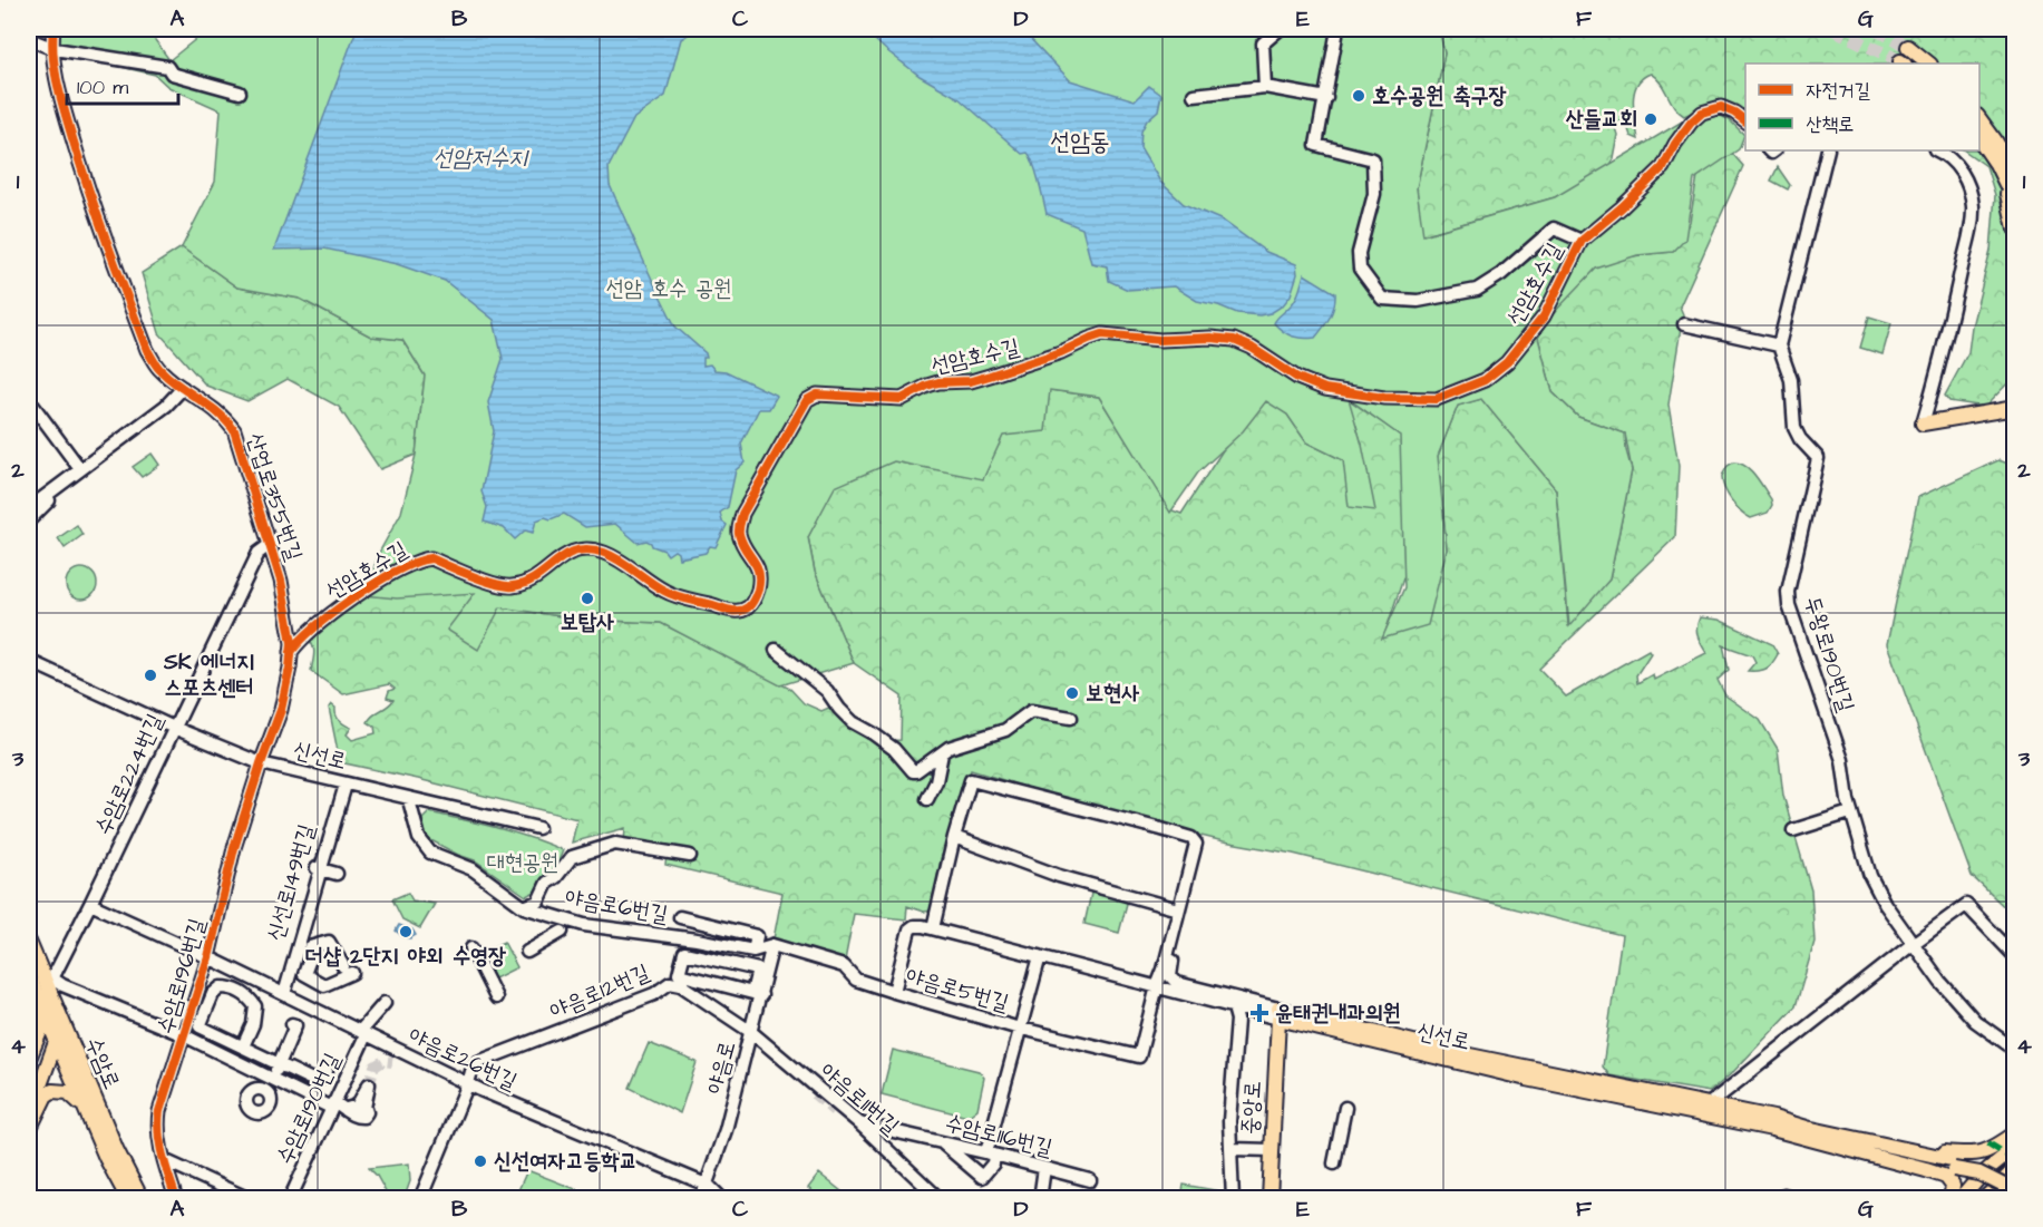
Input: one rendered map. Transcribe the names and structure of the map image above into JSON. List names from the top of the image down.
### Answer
{
  "streets": {
    "main road": ["신선로", "수암로", "중앙로"],
    "street": [
      "선암호수길",
      "산업로355번길",
      "두왕로190번길",
      "수암로224번길",
      "신선로149번길",
      "야음로6번길",
      "수암로196번길",
      "야음로5번길",
      "야음로12번길",
      "야음로26번길",
      "야음로",
      "야음로11번길",
      "수암로190번길",
      "수암로116번길"
    ]
  },
  "crossings": [
    ["선암호수길", "산업로355번길"],
    ["산업로355번길", "신선로"],
    ["산업로355번길", "수암로196번길"],
    ["신선로", "수암로224번길"],
    ["신선로", "신선로149번길"],
    ["신선로", "야음로6번길"],
    ["신선로", "수암로196번길"],
    ["신선로", "야음로5번길"],
    ["신선로", "중앙로"],
    ["수암로224번길", "야음로26번길"],
    ["수암로224번길", "수암로"],
    ["신선로149번길", "야음로26번길"],
    ["야음로6번길", "야음로5번길"],
    ["야음로6번길", "야음로"],
    ["수암로196번길", "야음로26번길"],
    ["야음로5번길", "야음로"],
    ["야음로12번길", "야음로26번길"],
    ["야음로12번길", "야음로"],
    ["야음로12번길", "야음로11번길"],
    ["야음로26번길", "야음로"],
    ["야음로26번길", "수암로190번길"],
    ["야음로", "야음로11번길"],
    ["야음로11번길", "수암로116번길"]
  ],
  "districts": ["선암동"],
  "water": ["선암저수지"],
  "parks": ["선암 호수 공원", "대현공원"],
  "places": {
    "other": [
      "호수공원 축구장",
      "산들교회",
      "보탑사",
      "SK 에너지 스포츠센터",
      "보현사",
      "더샵 2단지 야외 수영장",
      "신선여자고등학교"
    ],
    "health": ["윤태권내과의원"]
  },
  "legend": ["자전거길", "산책로"],
  "scale_bar": "100 m",
  "grid": {
    "columns": [
      "A",
      "B",
      "C",
      "D",
      "E",
      "F",
      "G"
    ],
    "rows": [
      "1",
      "2",
      "3",
      "4"
    ]
  }
}
